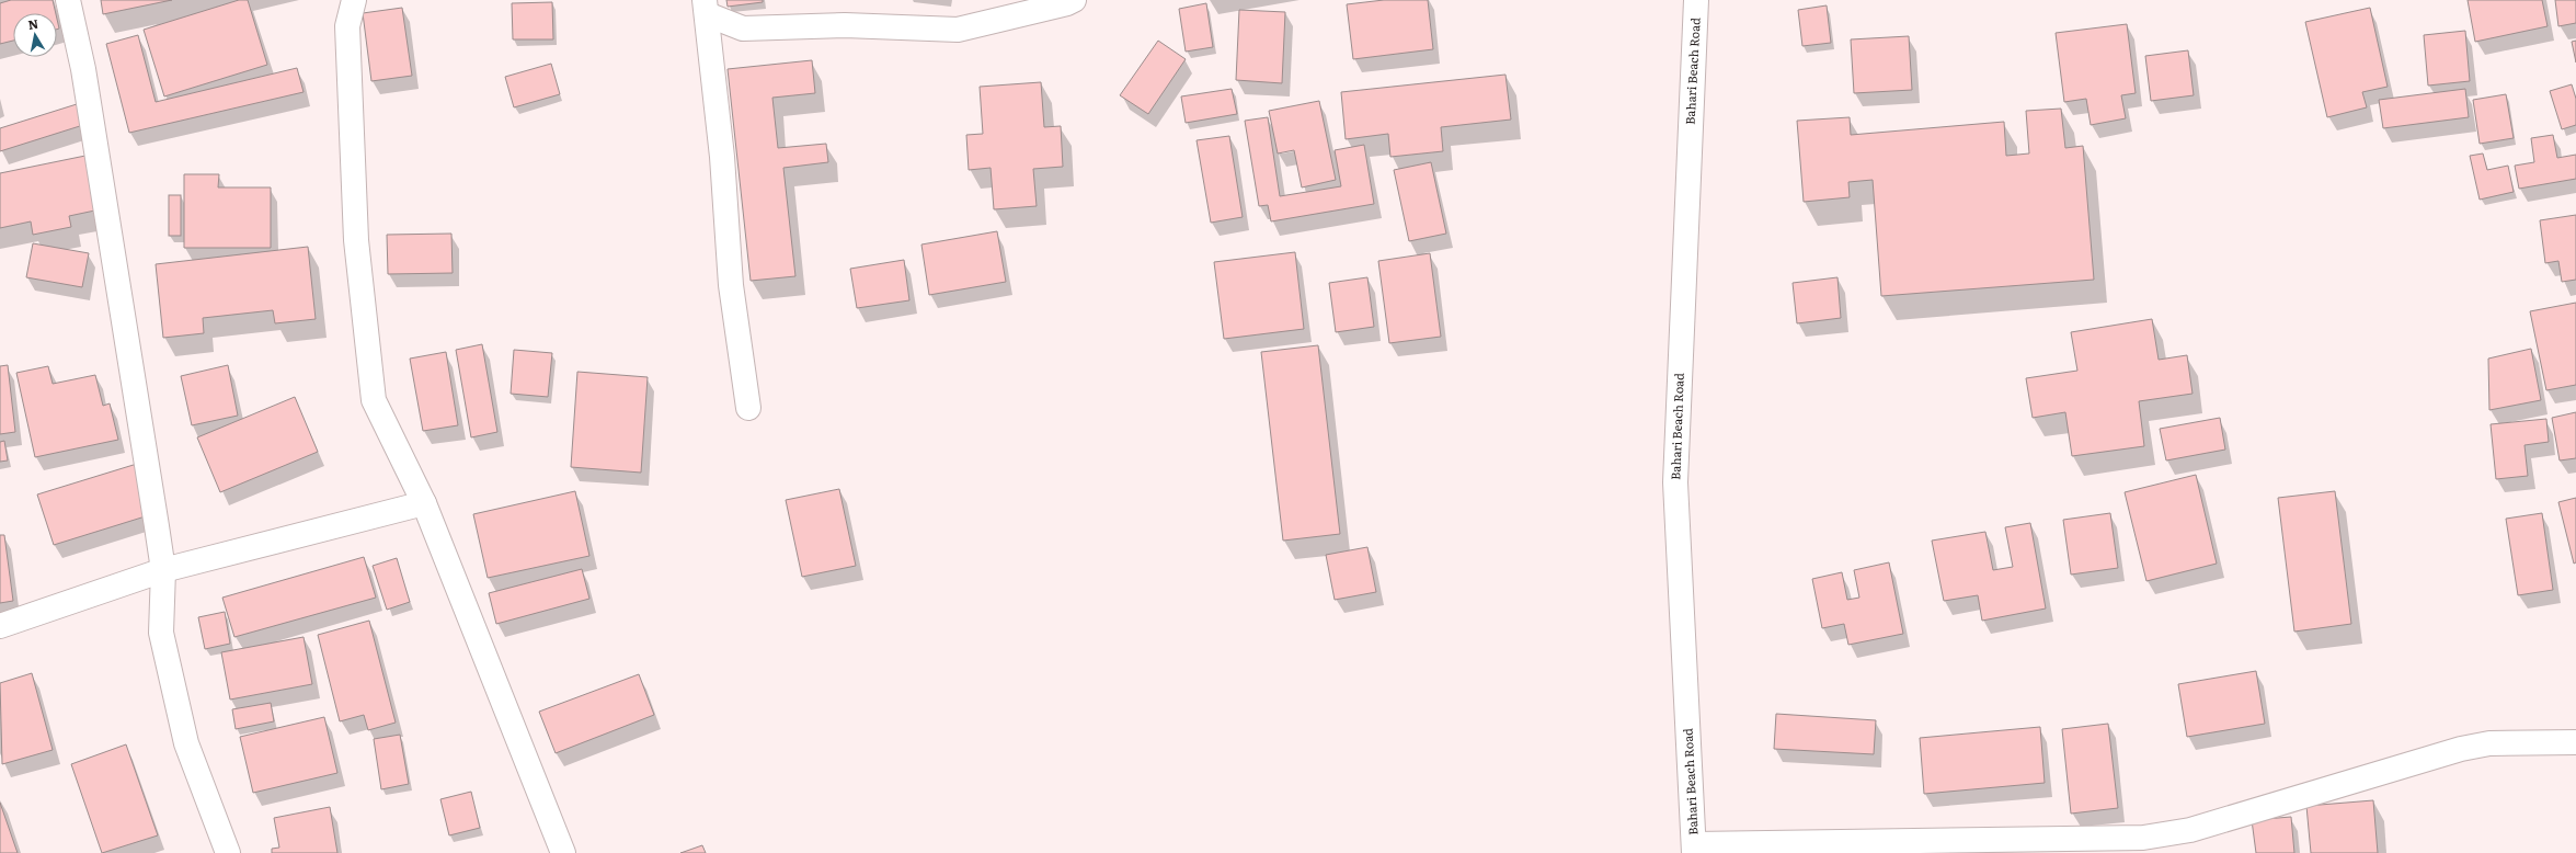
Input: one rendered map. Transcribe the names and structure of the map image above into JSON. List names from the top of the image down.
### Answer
{
  "streets": {
    "street": ["Bahari Beach Road"]
  },
  "north": "top"
}
